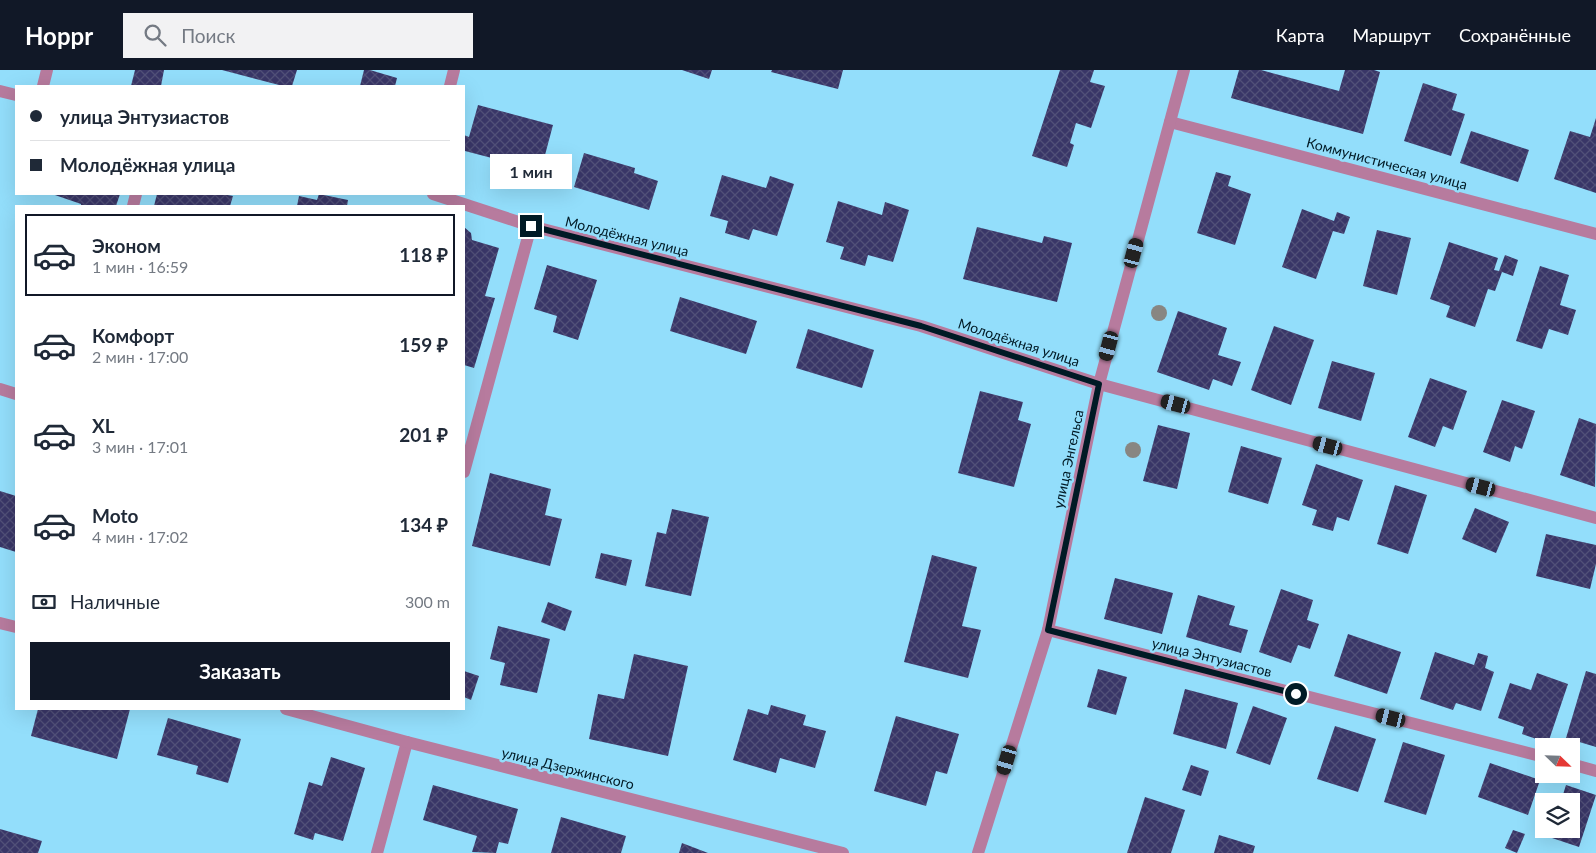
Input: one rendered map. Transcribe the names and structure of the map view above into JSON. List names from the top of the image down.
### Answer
{
  "streets": {
    "street": [
      "Коммунистическая улица",
      "Молодёжная улица",
      "улица Энгельса",
      "улица Энтузиастов",
      "улица Дзержинского"
    ]
  },
  "crossings": [
    ["Коммунистическая улица", "улица Энгельса"],
    ["Молодёжная улица", "улица Энгельса"],
    ["улица Энгельса", "улица Энтузиастов"]
  ],
  "north": "bottom right",
  "page": {
    "header": "Hoppr",
    "search": "Поиск",
    "nav": ["Карта", "Маршрут", "Сохранённые"],
    "banner": ["улица Энтузиастов", "Молодёжная улица"],
    "bubble": "1 мин",
    "list": [
      {
        "name": "Эконом",
        "note": "1 мин · 16:59",
        "value": "118 ₽"
      },
      {
        "name": "Комфорт",
        "note": "2 мин · 17:00",
        "value": "159 ₽"
      },
      {
        "name": "XL",
        "note": "3 мин · 17:01",
        "value": "201 ₽"
      },
      {
        "name": "Moto",
        "note": "4 мин · 17:02",
        "value": "134 ₽"
      }
    ],
    "pay": ["Наличные", "300 m"],
    "buttons": "Заказать"
  }
}
